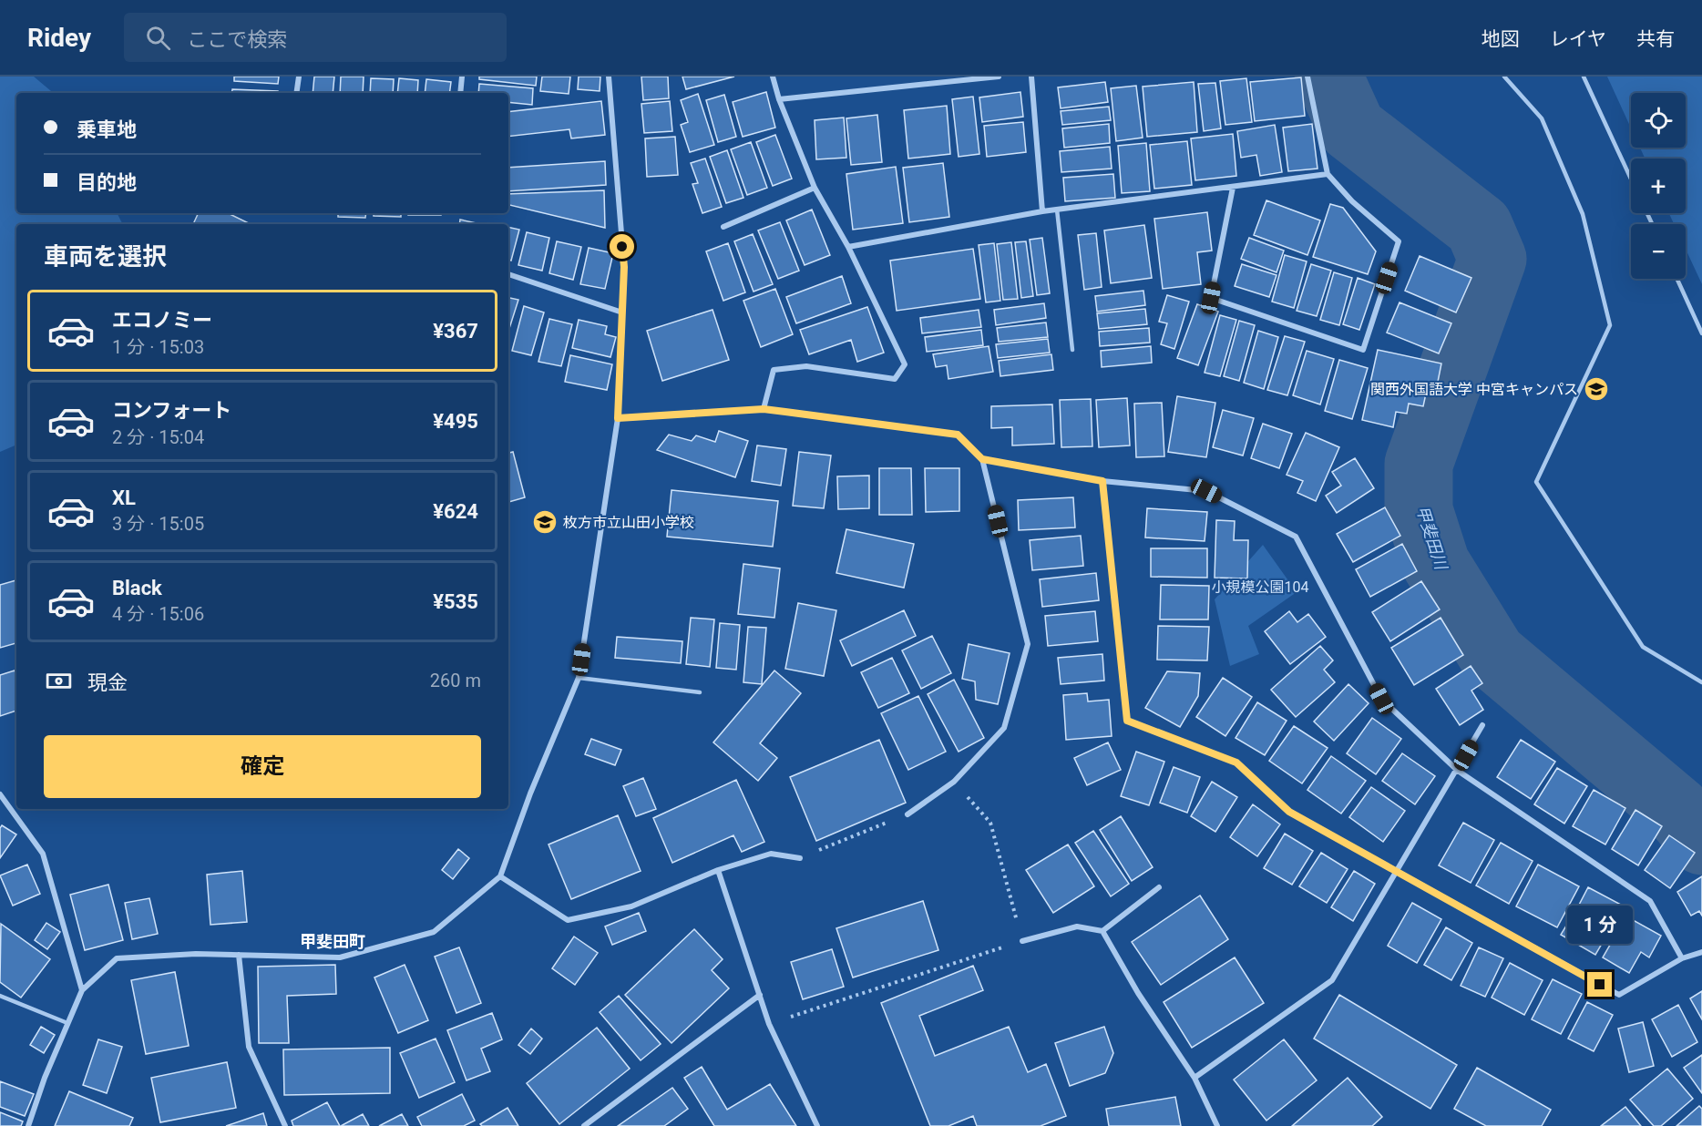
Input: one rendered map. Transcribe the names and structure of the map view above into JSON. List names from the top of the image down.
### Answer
{
  "districts": ["甲斐田町"],
  "water": ["甲斐田川"],
  "parks": ["小規模公園104"],
  "places": {
    "school or university": ["関西外国語大学 中宮キャンパス", "枚方市立山田小学校"]
  },
  "page": {
    "header": "Ridey",
    "search": "ここで検索",
    "nav": ["地図", "レイヤ", "共有"],
    "map_buttons": ["+", "−"],
    "banner": ["乗車地", "目的地"],
    "heading": "車両を選択",
    "list": [
      {
        "name": "エコノミー",
        "note": "1 分 · 15:03",
        "value": "¥367"
      },
      {
        "name": "コンフォート",
        "note": "2 分 · 15:04",
        "value": "¥495"
      },
      {
        "name": "XL",
        "note": "3 分 · 15:05",
        "value": "¥624"
      },
      {
        "name": "Black",
        "note": "4 分 · 15:06",
        "value": "¥535"
      }
    ],
    "pay": ["現金", "260 m"],
    "buttons": "確定",
    "bubble": "1 分"
  }
}
